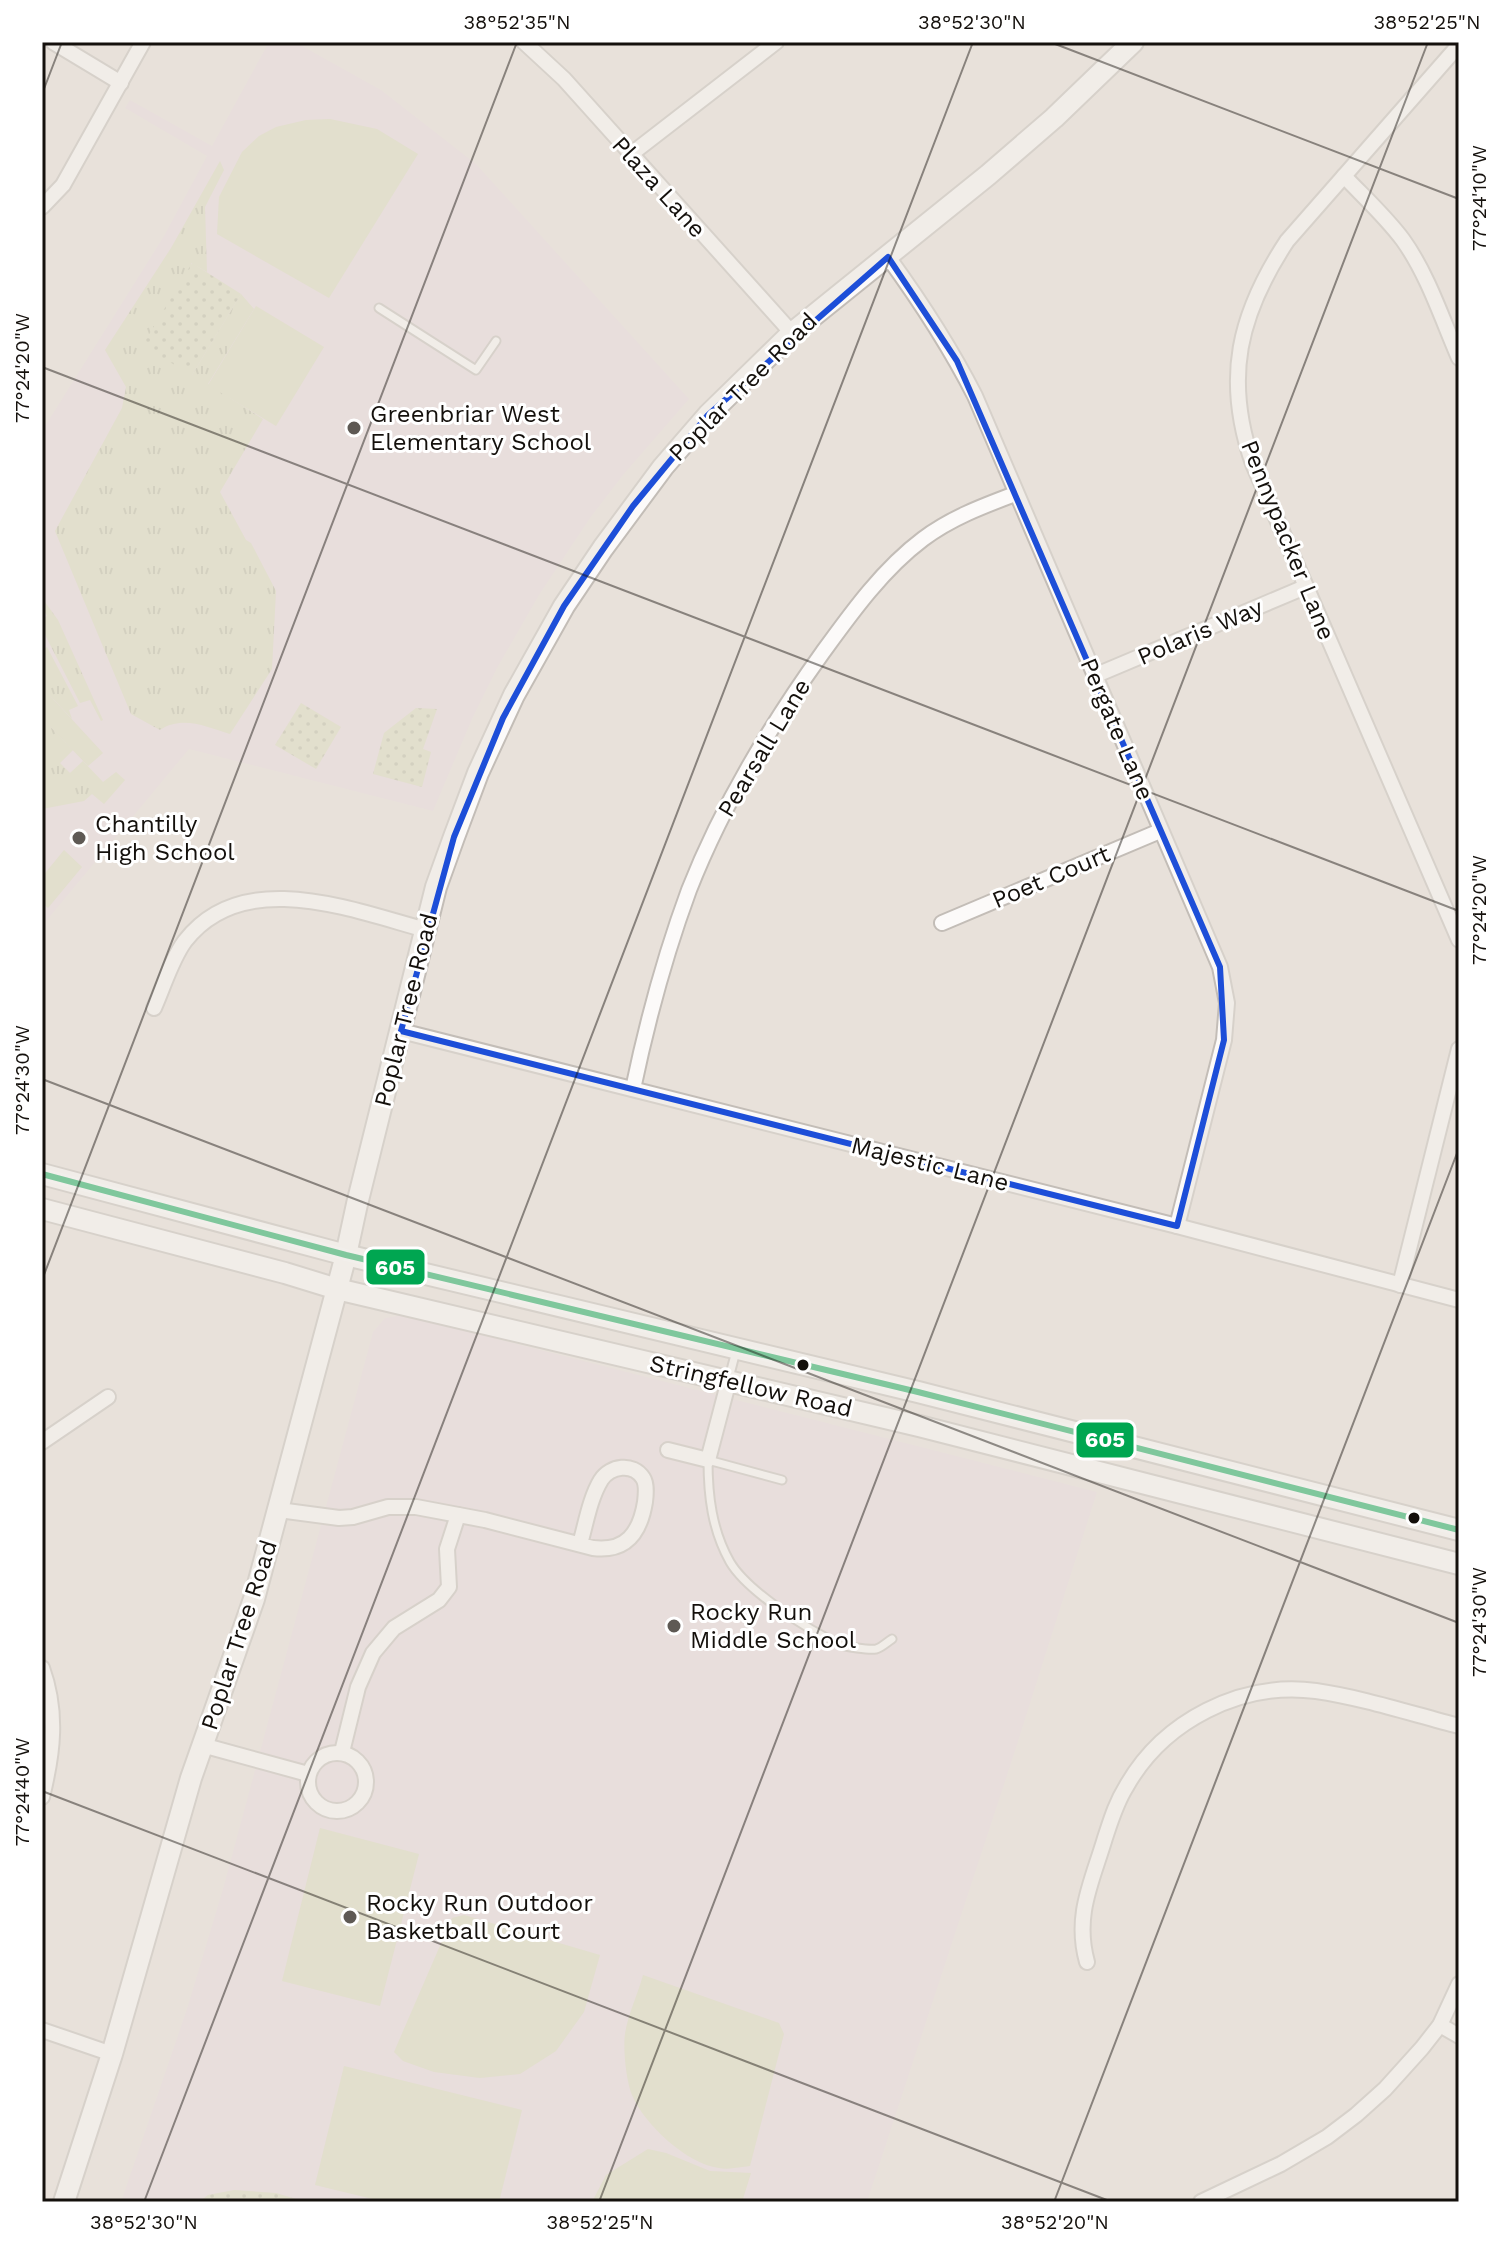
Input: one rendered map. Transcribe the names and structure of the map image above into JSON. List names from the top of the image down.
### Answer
{
  "streets": {
    "main road": ["Poplar Tree Road", "Stringfellow Road"],
    "street": [
      "Plaza Lane",
      "Pennypacker Lane",
      "Polaris Way",
      "Pergate Lane",
      "Pearsall Lane",
      "Poet Court",
      "Majestic Lane"
    ]
  },
  "crossings": [
    ["Plaza Lane", "Poplar Tree Road"],
    ["Poplar Tree Road", "Pergate Lane"],
    ["Poplar Tree Road", "Majestic Lane"],
    ["Poplar Tree Road", "Stringfellow Road"],
    ["Pennypacker Lane", "Polaris Way"],
    ["Polaris Way", "Pergate Lane"],
    ["Pergate Lane", "Pearsall Lane"],
    ["Pergate Lane", "Poet Court"],
    ["Pergate Lane", "Majestic Lane"],
    ["Pearsall Lane", "Majestic Lane"]
  ],
  "places": [
    "Greenbriar West Elementary School",
    "Chantilly High School",
    "Rocky Run Middle School",
    "Rocky Run Outdoor Basketball Court"
  ],
  "lines": ["transit line 605"],
  "coordinates": [
    "38°52'35\"N",
    "38°52'30\"N",
    "38°52'25\"N",
    "77°24'10\"W",
    "77°24'20\"W",
    "77°24'30\"W",
    "77°24'40\"W",
    "38°52'20\"N"
  ]
}
